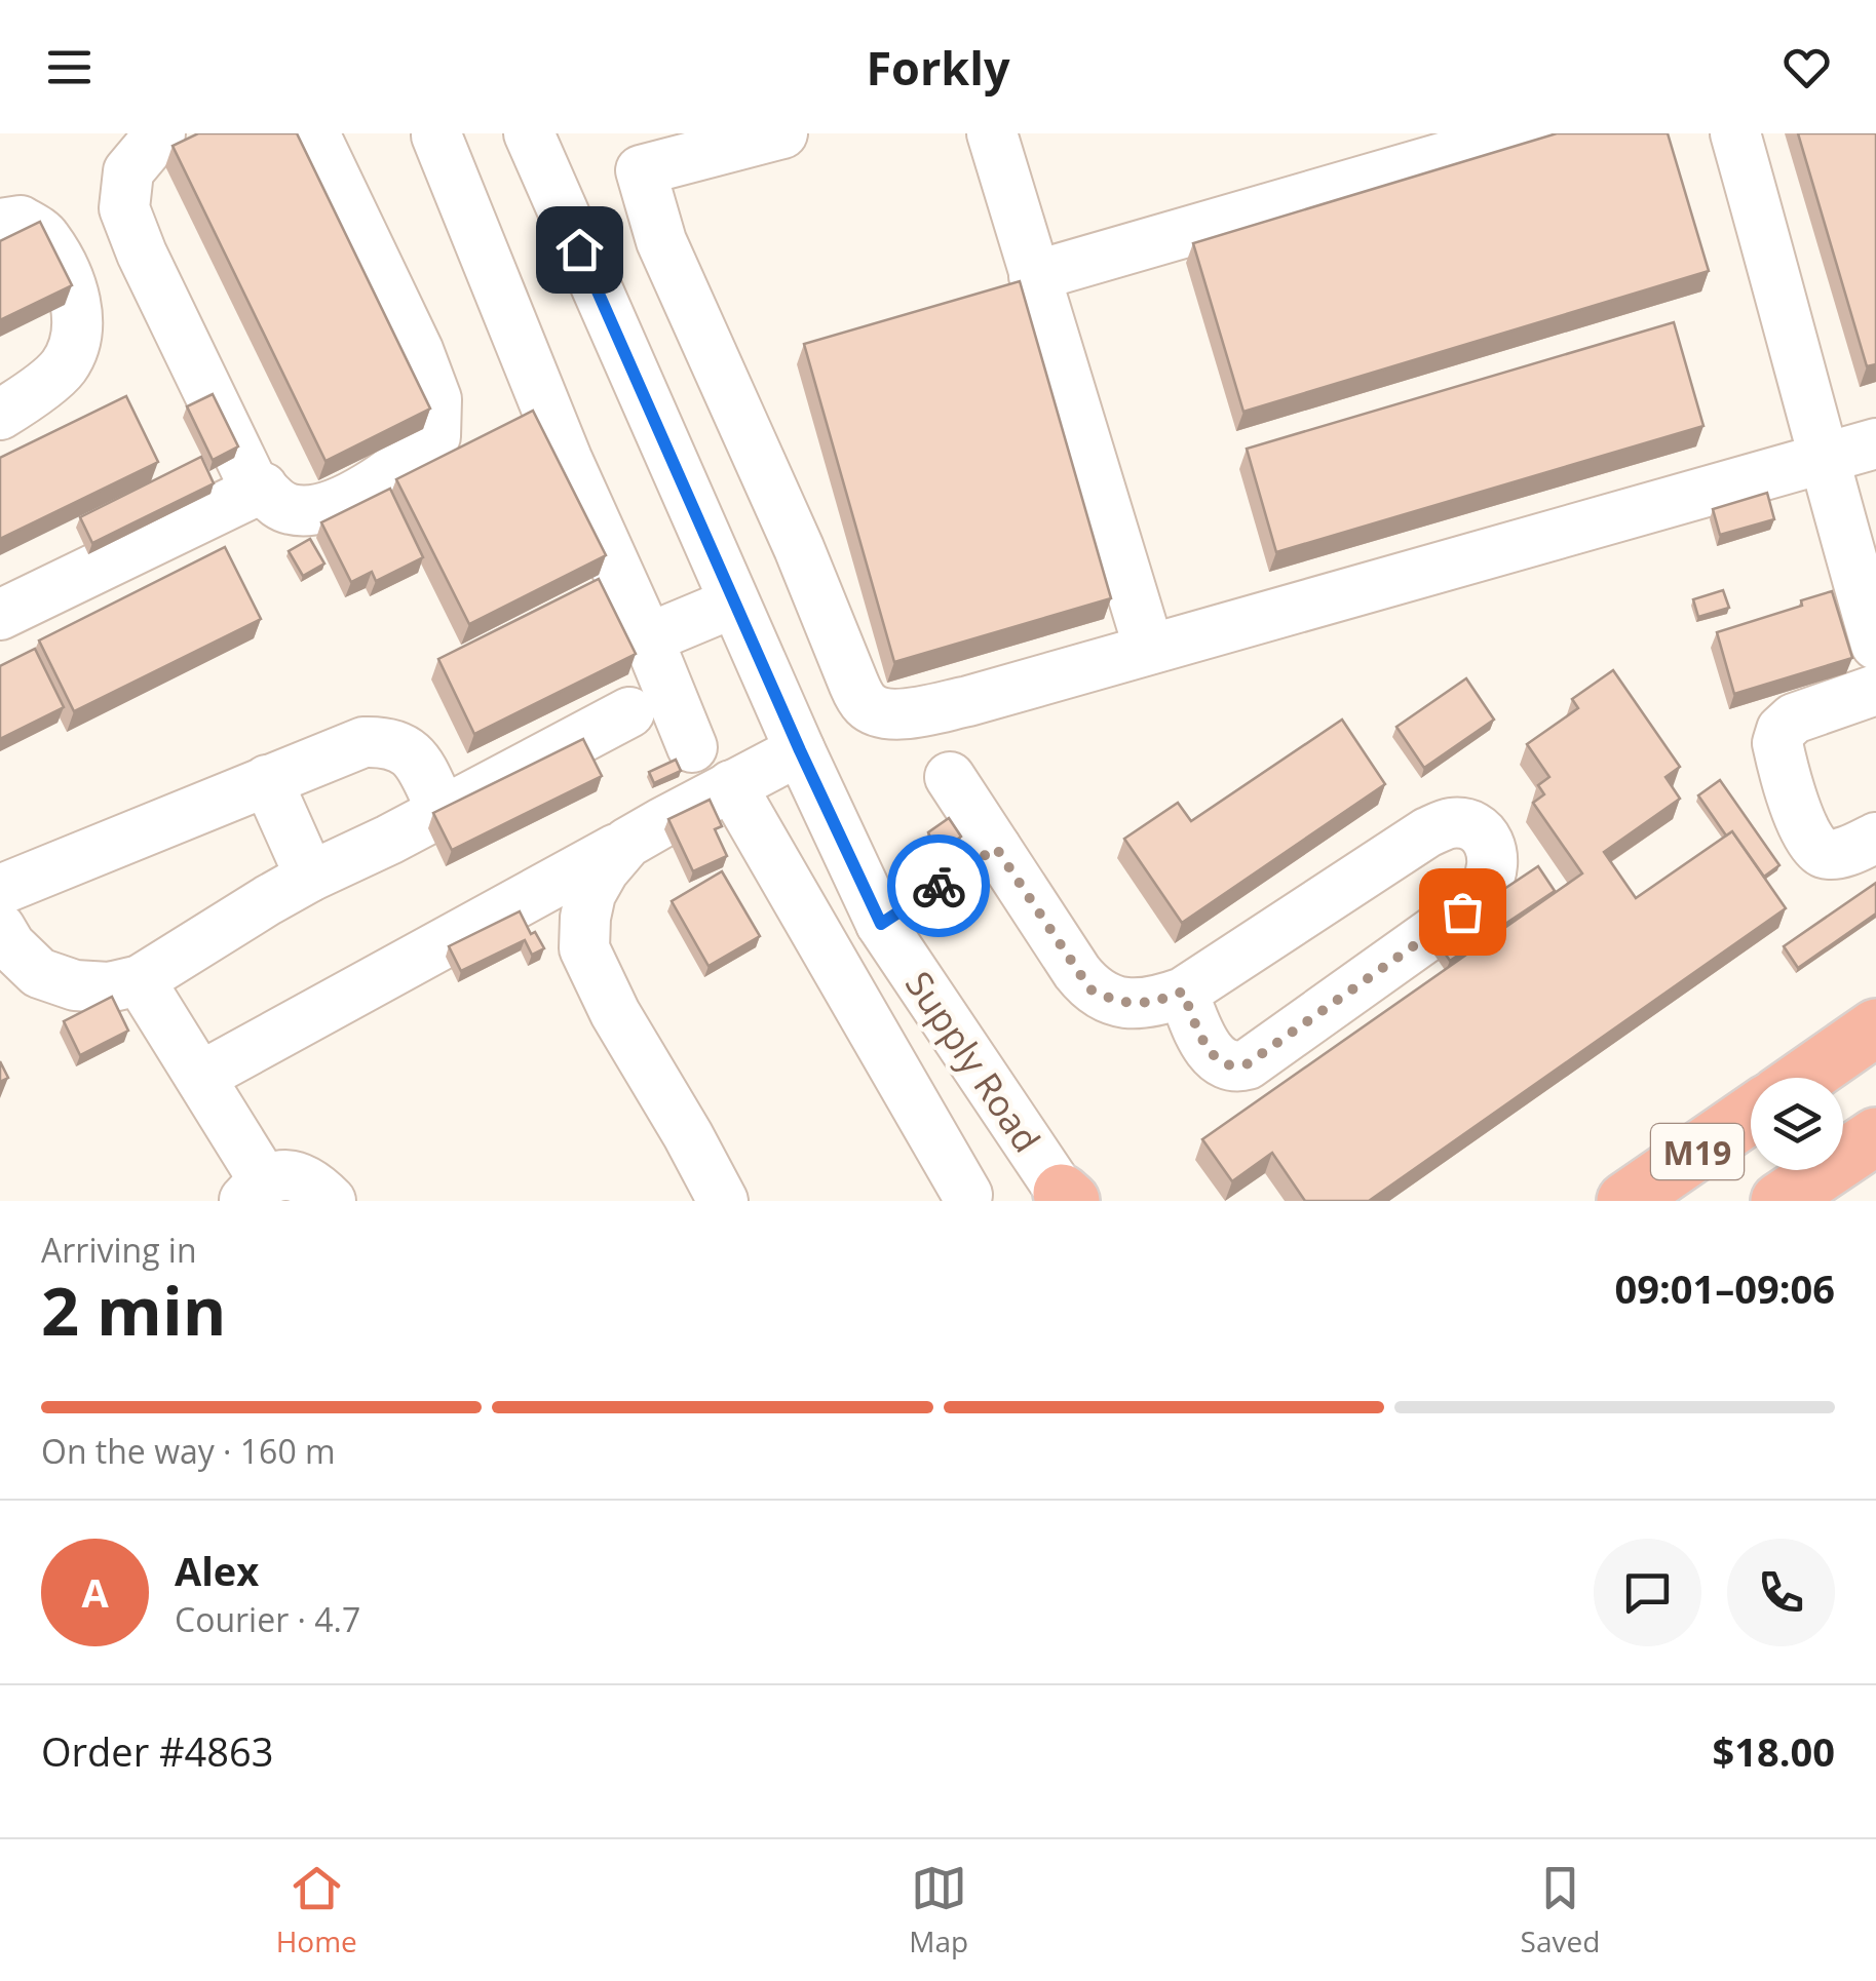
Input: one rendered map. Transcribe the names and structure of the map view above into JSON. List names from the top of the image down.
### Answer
{
  "streets": {
    "highway": ["M19"],
    "street": ["Supply Road"]
  },
  "page": {
    "header": "Forkly",
    "heading": ["2 min", "Arriving in", "09:01–09:06"],
    "panel": [
      "Alex",
      "Courier · 4.7",
      "Order #4863",
      "$18.00"
    ],
    "bar": "On the way · 160 m",
    "round": "A",
    "tabs": ["Home", "Map", "Saved"]
  }
}
